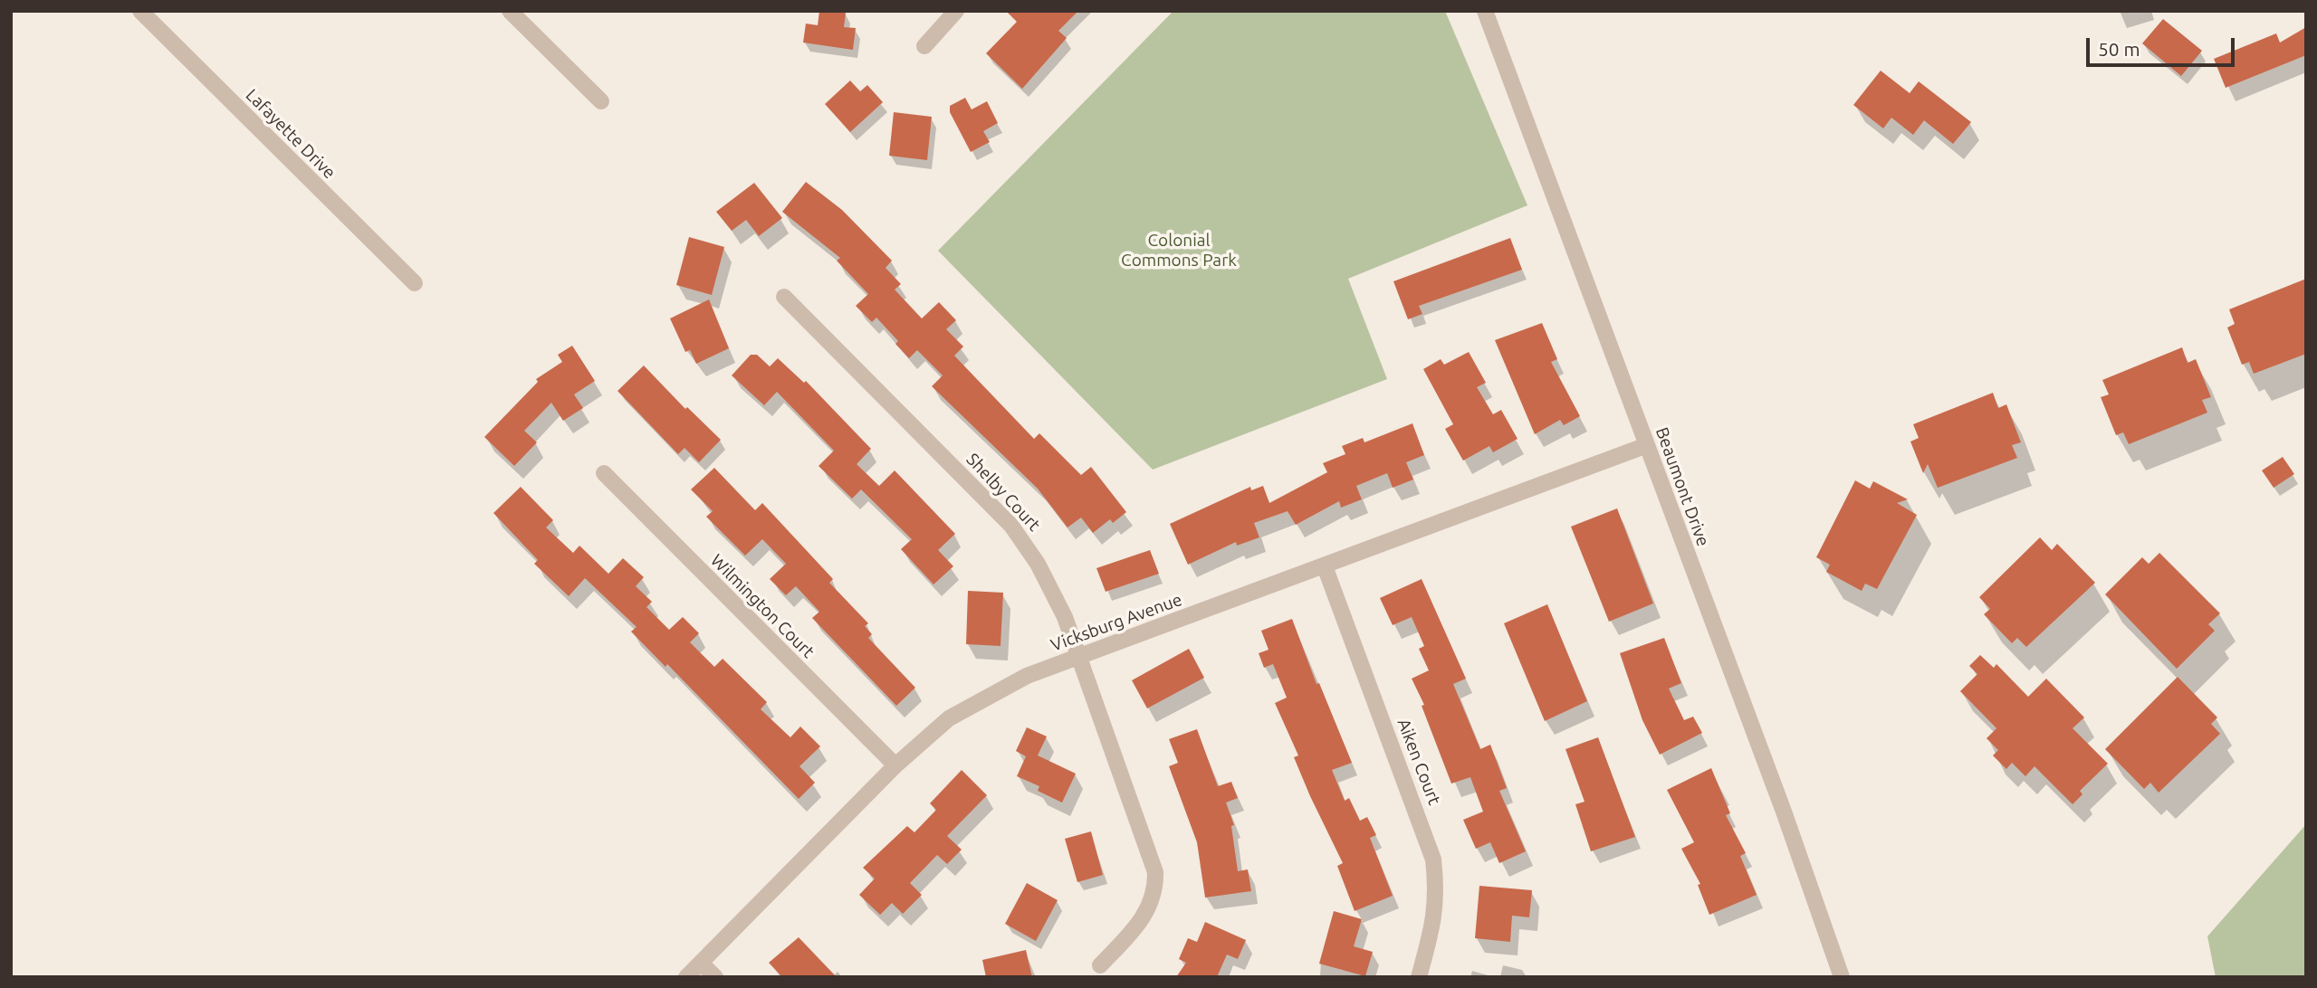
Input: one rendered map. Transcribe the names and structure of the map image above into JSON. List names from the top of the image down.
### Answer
{
  "streets": {
    "street": [
      "Lafayette Drive",
      "Beaumont Drive",
      "Shelby Court",
      "Wilmington Court",
      "Vicksburg Avenue",
      "Aiken Court"
    ]
  },
  "crossings": [
    ["Beaumont Drive", "Vicksburg Avenue"],
    ["Shelby Court", "Vicksburg Avenue"],
    ["Wilmington Court", "Vicksburg Avenue"],
    ["Vicksburg Avenue", "Aiken Court"]
  ],
  "parks": ["Colonial Commons Park"],
  "scale_bar": "50 m"
}
